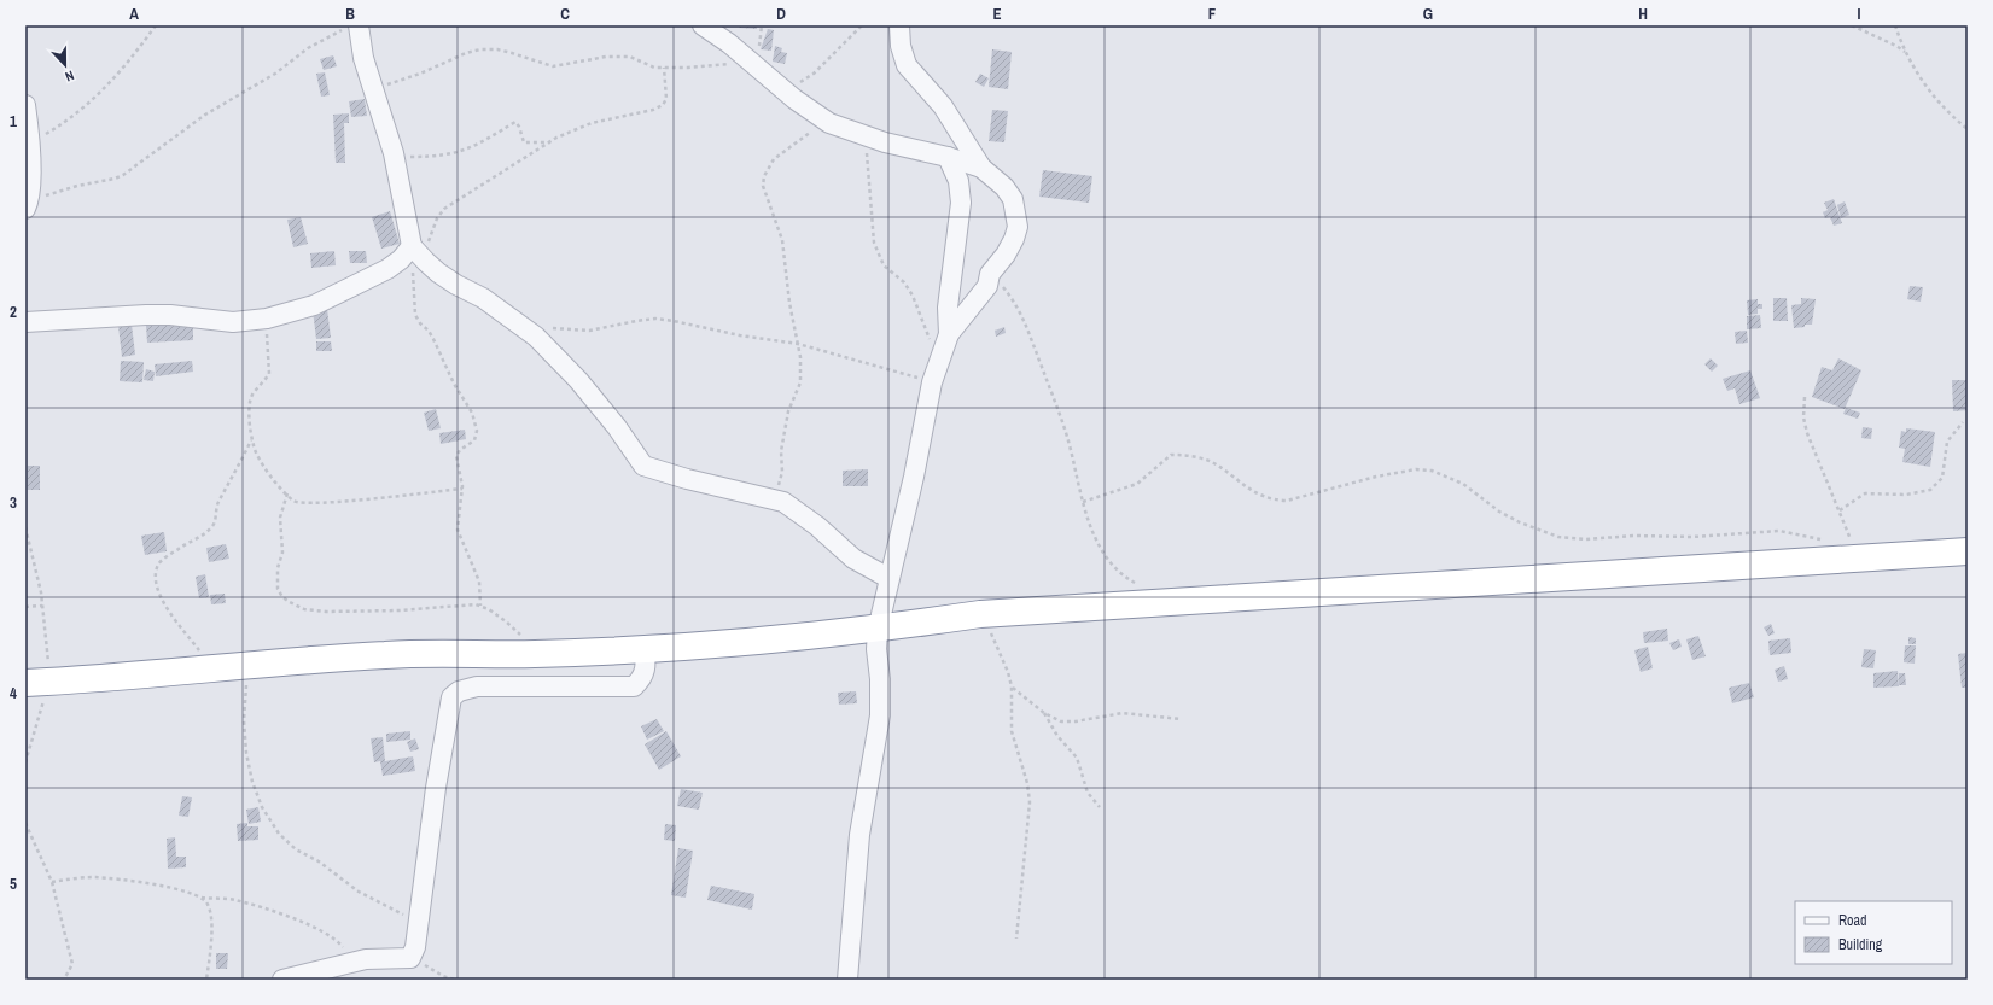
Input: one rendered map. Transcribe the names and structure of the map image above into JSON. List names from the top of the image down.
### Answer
{
  "legend": ["Road", "Building"],
  "north": "bottom",
  "grid": {
    "columns": [
      "A",
      "B",
      "C",
      "D",
      "E",
      "F",
      "G",
      "H",
      "I"
    ],
    "rows": [
      "1",
      "2",
      "3",
      "4",
      "5"
    ]
  }
}
